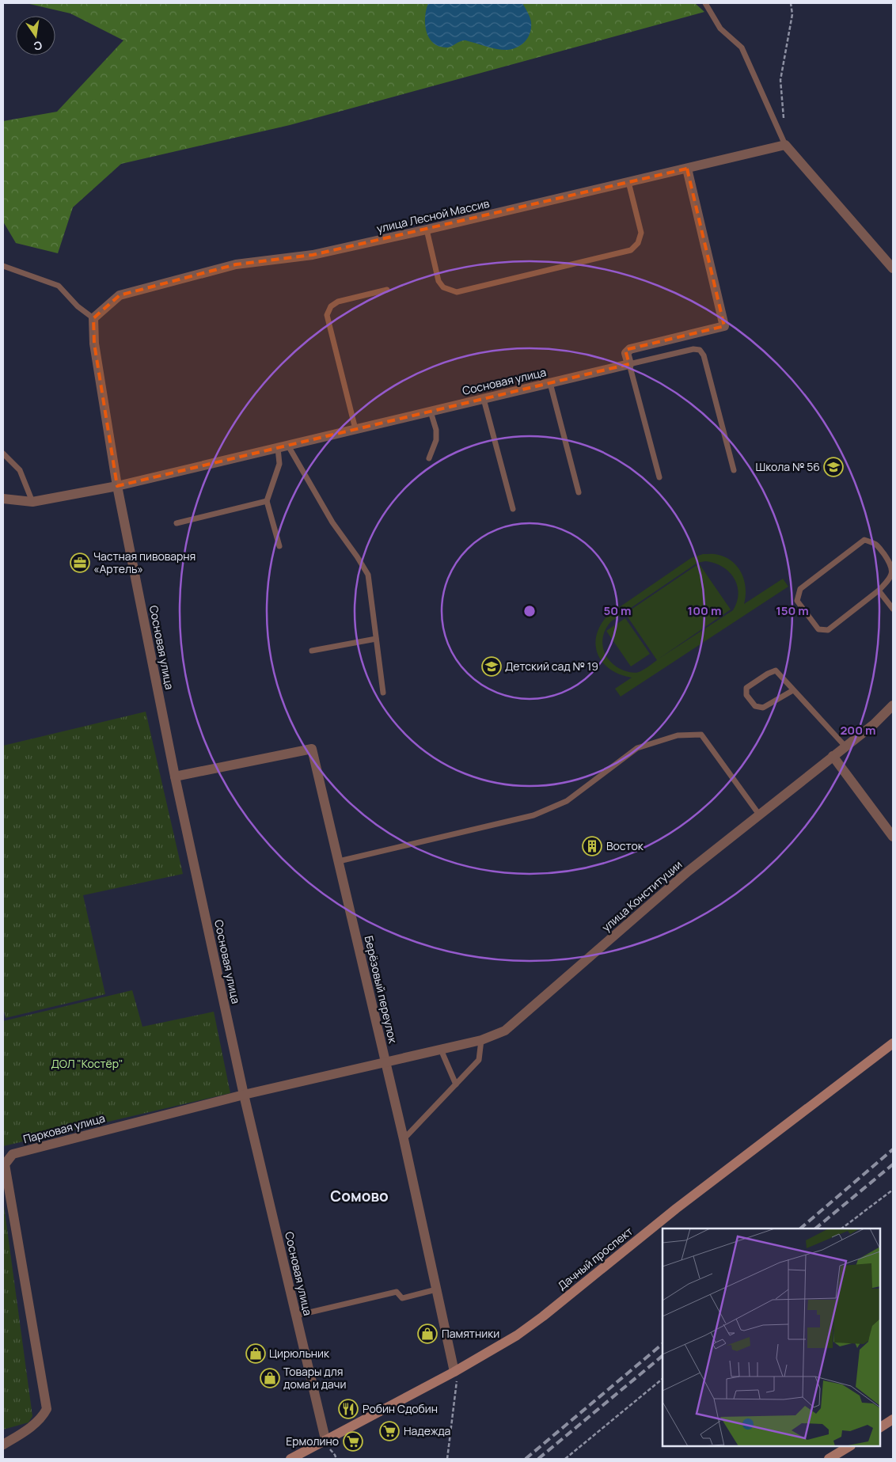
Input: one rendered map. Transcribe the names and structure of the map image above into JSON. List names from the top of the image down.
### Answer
{
  "streets": {
    "street": [
      "улица Лесной Массив",
      "Сосновая улица",
      "улица Конституции",
      "Берёзовый переулок",
      "Парковая улица",
      "Дачный проспект"
    ]
  },
  "crossings": [
    ["улица Лесной Массив", "Сосновая улица"],
    ["Сосновая улица", "Берёзовый переулок"],
    ["Сосновая улица", "Парковая улица"],
    ["Сосновая улица", "Дачный проспект"],
    ["улица Конституции", "Берёзовый переулок"],
    ["улица Конституции", "Парковая улица"],
    ["Берёзовый переулок", "Парковая улица"],
    ["Берёзовый переулок", "Дачный проспект"]
  ],
  "districts": ["Сомово"],
  "parks": ["ДОЛ \"Костёр\""],
  "places": {
    "school or university": ["Школа № 56", "Детский сад № 19"],
    "office": ["Частная пивоварня «Артель»"],
    "building": ["Восток"],
    "shop": ["Памятники", "Цирюльник", "Товары для дома и дачи"],
    "restaurant": ["Робин Сдобин"],
    "supermarket": ["Надежда", "Ермолино"]
  },
  "north": "bottom",
  "rings": [
    "50 m",
    "100 m",
    "150 m",
    "200 m"
  ]
}
